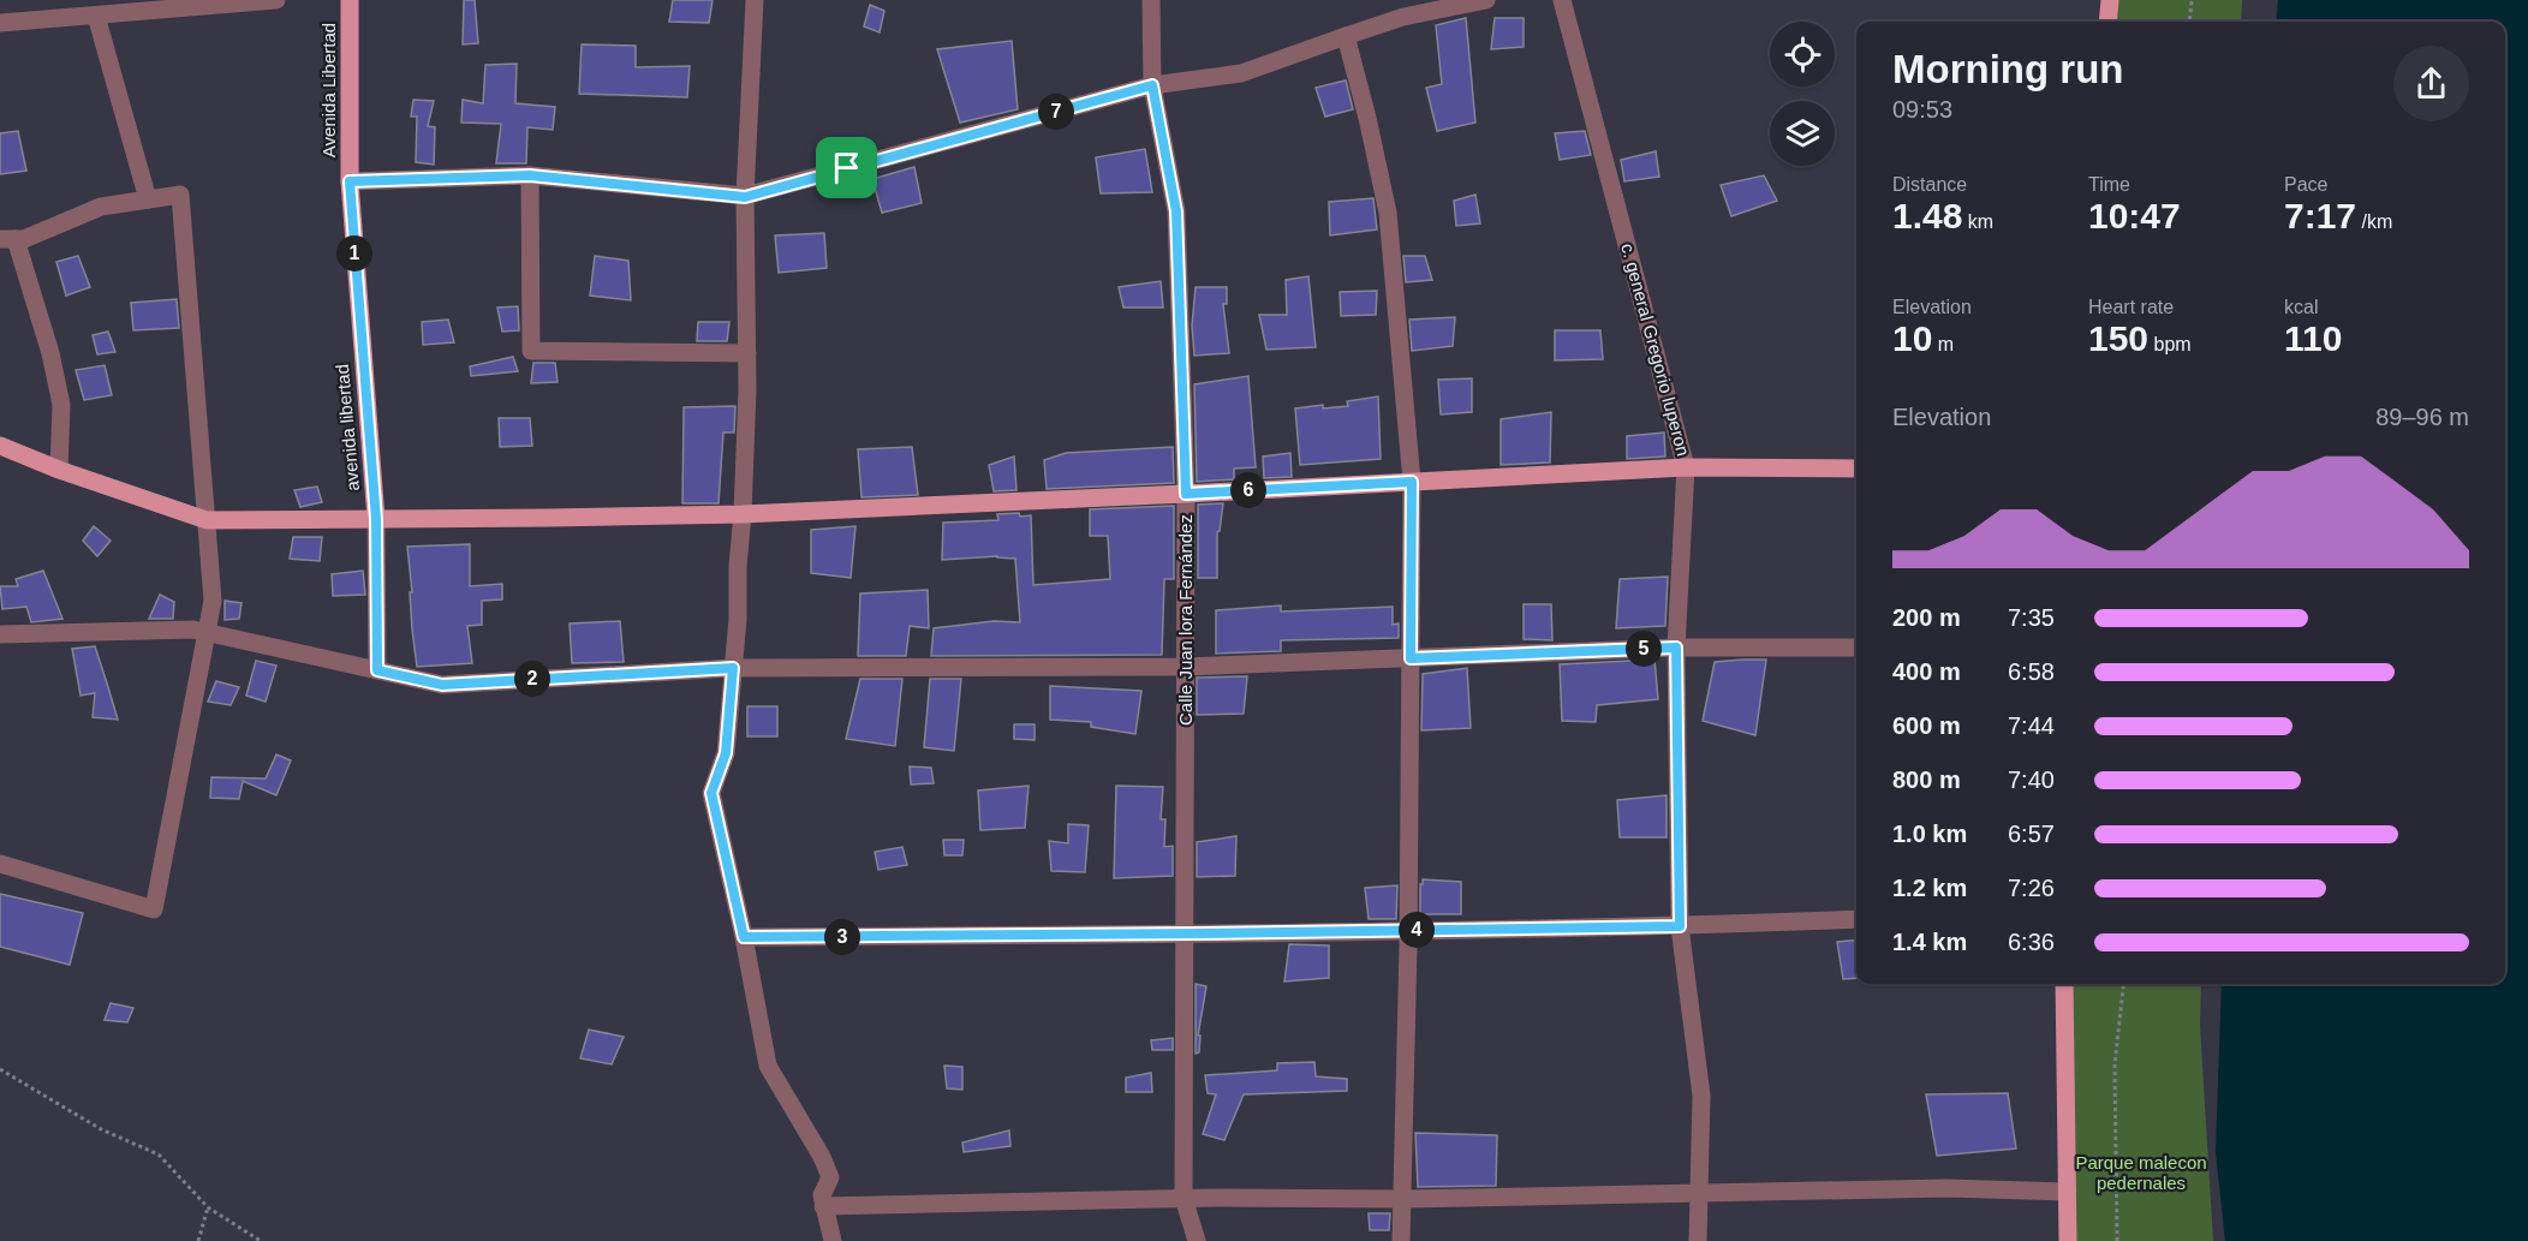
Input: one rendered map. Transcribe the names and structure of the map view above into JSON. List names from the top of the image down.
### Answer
{
  "streets": {
    "main road": ["Avenida Libertad", "avenida libertad"],
    "street": ["c. general Gregorio luperon", "Calle Juan lora Fernández"]
  },
  "crossings": [
    ["Avenida Libertad", "avenida libertad"]
  ],
  "parks": ["Parque malecon pedernales"],
  "page": {
    "heading": ["Morning run", "09:53"],
    "pins": [
      "7",
      "1",
      "6",
      "5",
      "2",
      "4",
      "3"
    ],
    "stats": [
      ["Distance", "1.48 km"],
      ["Time", "10:47"],
      ["Pace", "7:17 /km"],
      ["Elevation", "10 m"],
      ["Heart rate", "150 bpm"],
      ["kcal", "110"]
    ],
    "chart": ["Elevation", "89–96 m"],
    "list": [
      {
        "name": "200 m",
        "note": "7:35"
      },
      {
        "name": "400 m",
        "note": "6:58"
      },
      {
        "name": "600 m",
        "note": "7:44"
      },
      {
        "name": "800 m",
        "note": "7:40"
      },
      {
        "name": "1.0 km",
        "note": "6:57"
      },
      {
        "name": "1.2 km",
        "note": "7:26"
      },
      {
        "name": "1.4 km",
        "note": "6:36"
      }
    ]
  }
}
